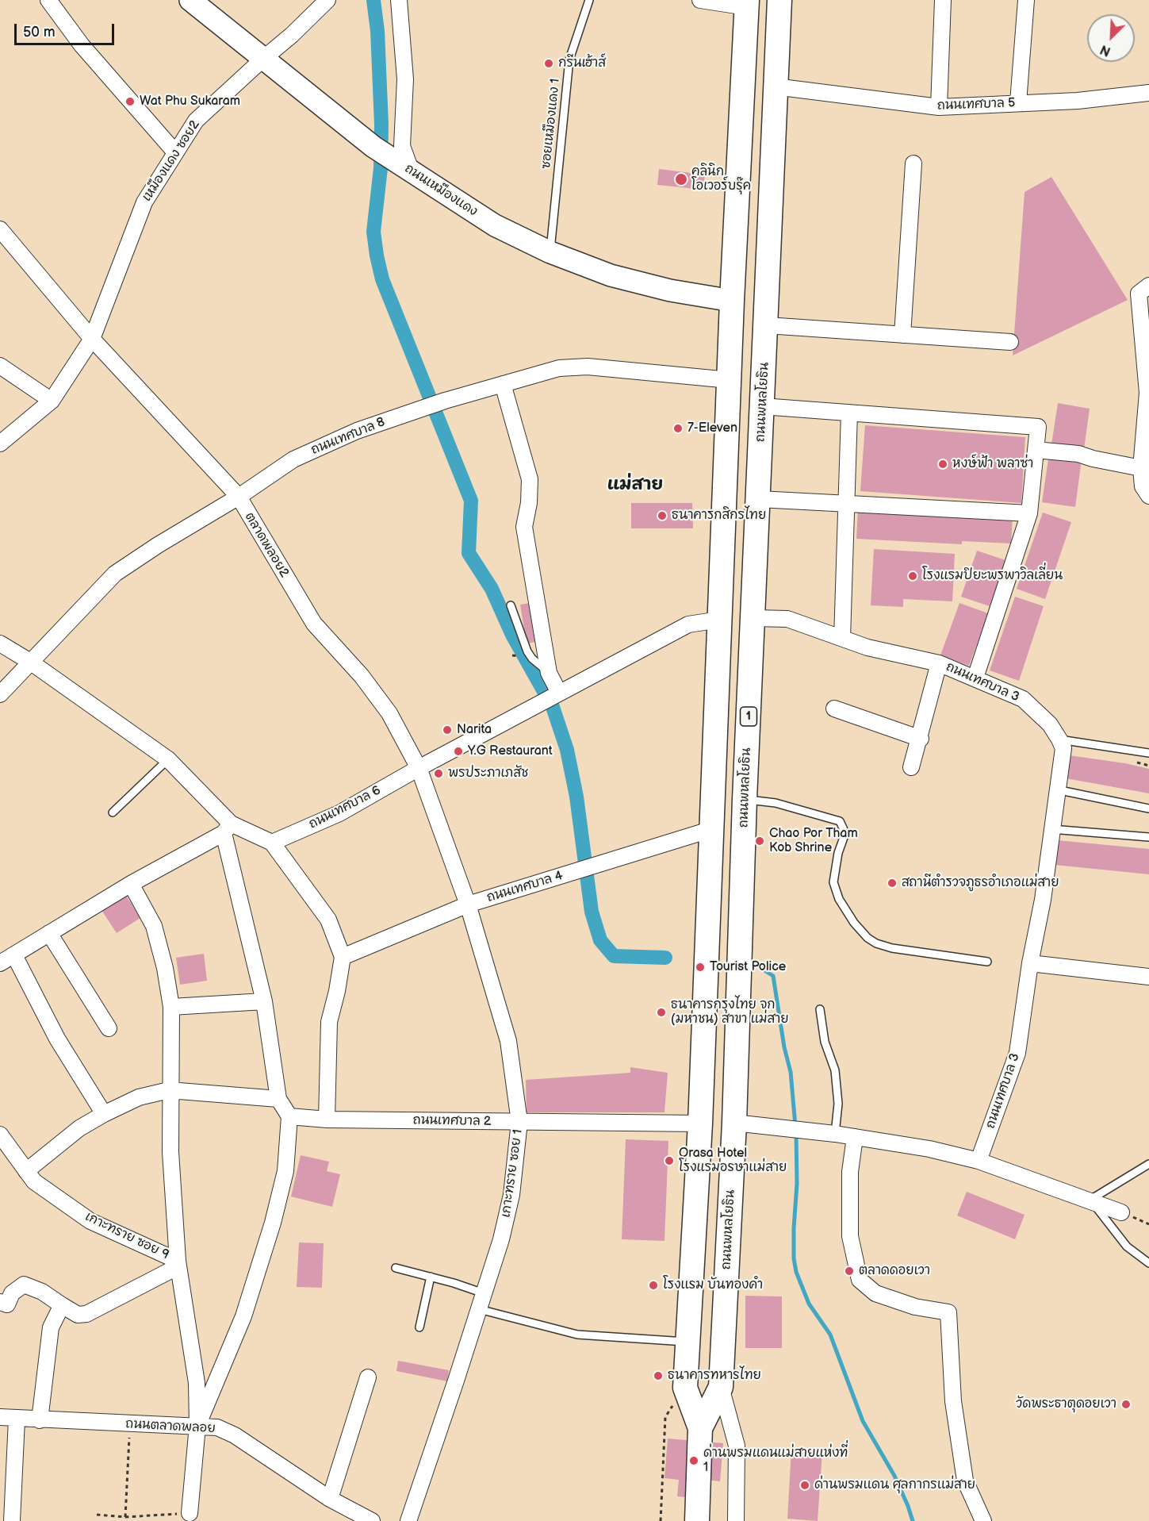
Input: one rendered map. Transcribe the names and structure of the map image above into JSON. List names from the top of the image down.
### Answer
{
  "streets": {
    "main road": ["ถนนพหลโยธิน", "1"],
    "street": [
      "ถนนเทศบาล 5",
      "เหมืองแดง ซอย2",
      "ถนนเหมืองแดง",
      "ถนนเทศบาล 8",
      "ตลาดพลอย2",
      "ถนนเทศบาล 3",
      "ถนนเทศบาล 6",
      "ถนนเทศบาล 4",
      "ถนนเทศบาล 2",
      "เกาะทราย ซอย 1",
      "เกาะทราย ซอย 9",
      "ถนนตลาดพลอย"
    ],
    "lane": ["ซอยเหมืองแดง 1"]
  },
  "crossings": [
    ["ถนนเทศบาล 5", "ถนนพหลโยธิน"],
    ["ซอยเหมืองแดง 1", "ถนนเหมืองแดง"],
    ["เหมืองแดง ซอย2", "ถนนเหมืองแดง"],
    ["เหมืองแดง ซอย2", "ตลาดพลอย2"],
    ["ถนนเหมืองแดง", "ถนนพหลโยธิน"],
    ["ถนนพหลโยธิน", "ถนนเทศบาล 8"],
    ["ถนนพหลโยธิน", "ถนนเทศบาล 3"],
    ["ถนนพหลโยธิน", "ถนนเทศบาล 6"],
    ["ถนนพหลโยธิน", "ถนนเทศบาล 4"],
    ["ถนนพหลโยธิน", "ถนนเทศบาล 2"],
    ["ถนนเทศบาล 8", "ตลาดพลอย2"],
    ["ตลาดพลอย2", "ถนนเทศบาล 6"],
    ["ตลาดพลอย2", "เกาะทราย ซอย 1"],
    ["ถนนเทศบาล 6", "เกาะทราย ซอย 1"],
    ["ถนนเทศบาล 4", "เกาะทราย ซอย 1"],
    ["ถนนเทศบาล 2", "เกาะทราย ซอย 1"],
    ["เกาะทราย ซอย 9", "ถนนตลาดพลอย"]
  ],
  "districts": ["แม่สาย"],
  "places": [
    "กรีนเฮ้าส์",
    "Wat Phu Sukaram",
    "คลินิก โอเวอร์บรุ๊ค",
    "7-Eleven",
    "หงษ์ฟ้า พลาซ่า",
    "ธนาคารกสิกรไทย",
    "โรงแรมปิยะพรพาวิลเลี่ยน",
    "Narita",
    "Y.G Restaurant",
    "พรประภาเภสัช",
    "Chao Por Tham Kob Shrine",
    "สถานีตำรวจภูธรอำเภอแม่สาย",
    "Tourist Police",
    "ธนาคารกรุงไทย จก (มหาชน) สาขา แม่สาย",
    "Orasa Hotel โรงแรมอรษาแม่สาย",
    "ตลาดดอยเวา",
    "โรงแรม บันทองคํา",
    "ธนาคารทหารไทย",
    "วัดพระธาตุดอยเวา",
    "ด่านพรมแดนแม่สายแห่งที่ 1",
    "ด่านพรมแดน ศุลกากรแม่สาย"
  ],
  "scale_bar": "50 m",
  "north": "bottom left"
}
